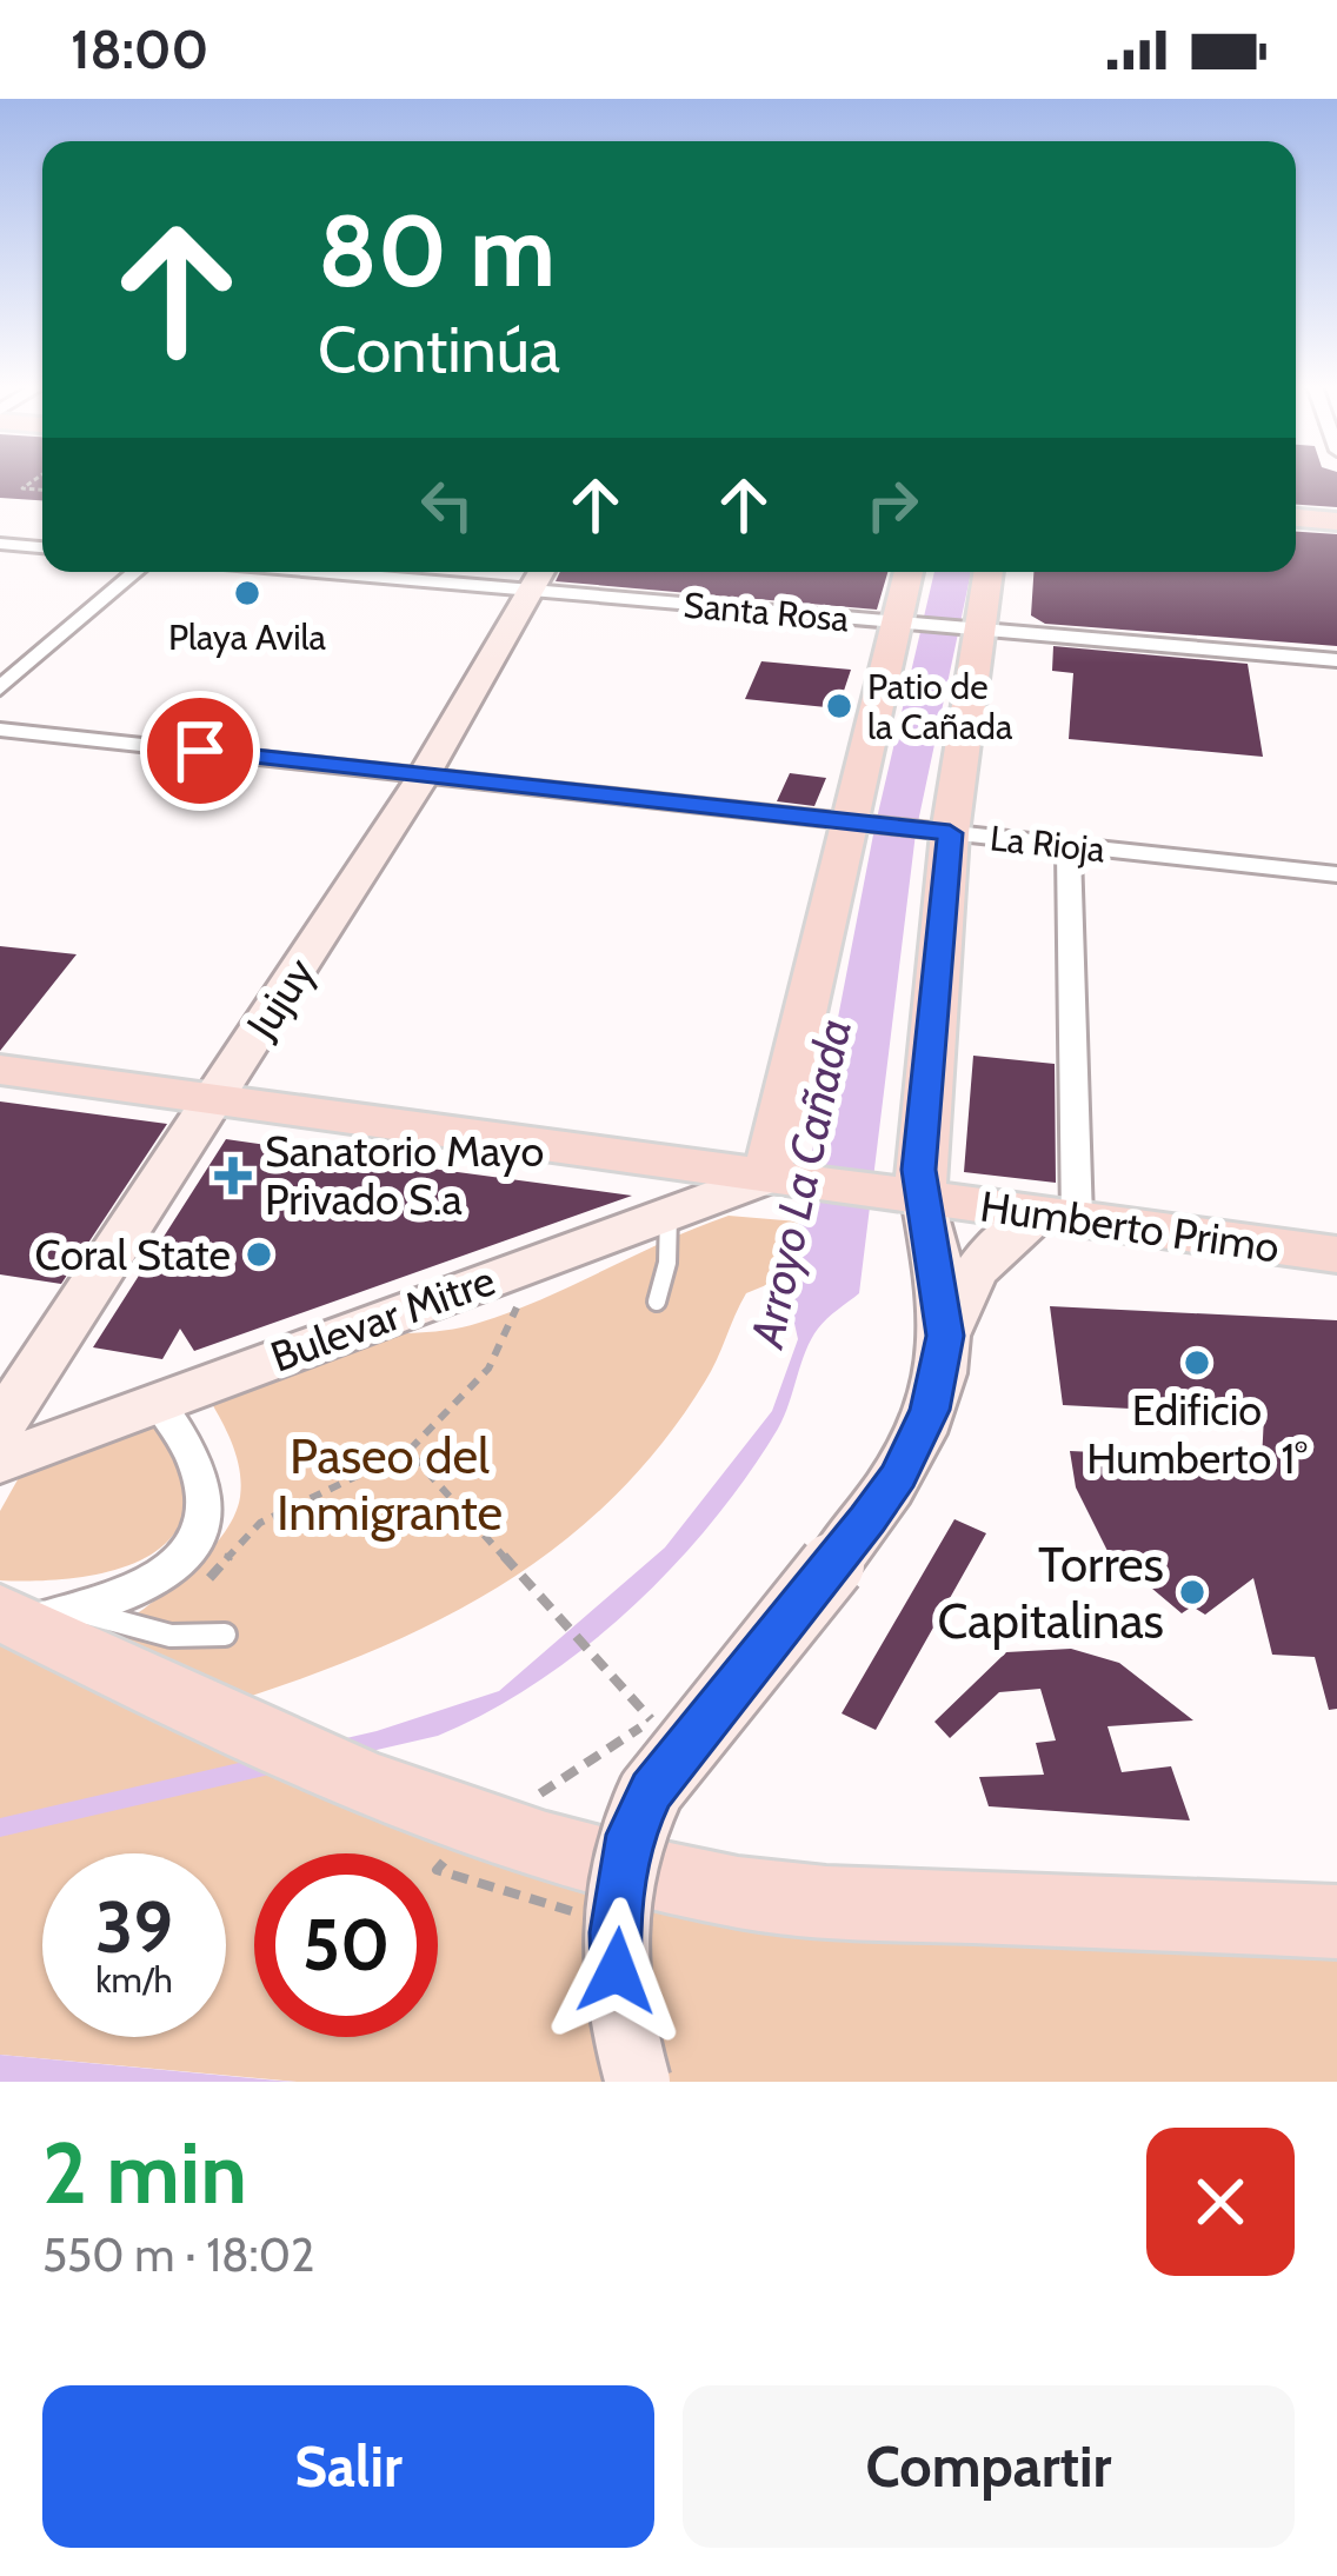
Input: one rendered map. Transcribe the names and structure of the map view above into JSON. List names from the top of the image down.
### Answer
{
  "streets": {
    "main road": ["Humberto Primo"],
    "street": [
      "Santa Rosa",
      "La Rioja",
      "Jujuy",
      "Bulevar Mitre"
    ]
  },
  "crossings": [
    ["Santa Rosa", "Jujuy"],
    ["La Rioja", "Jujuy"],
    ["Jujuy", "Humberto Primo"],
    ["Humberto Primo", "Bulevar Mitre"]
  ],
  "water": ["Arroyo La Cañada"],
  "parks": ["Paseo del Inmigrante"],
  "places": {
    "other": [
      "Playa Avila",
      "Patio de la Cañada",
      "Coral State",
      "Edificio Humberto 1°",
      "Torres Capitalinas"
    ],
    "health": ["Sanatorio Mayo Privado S.a"]
  },
  "page": {
    "status": "18:00",
    "turn": ["80 m", "Continúa"],
    "speed": "39 km/h",
    "limit": "50",
    "heading": ["2 min", "550 m · 18:02"],
    "buttons": ["Salir", "Compartir"]
  }
}
